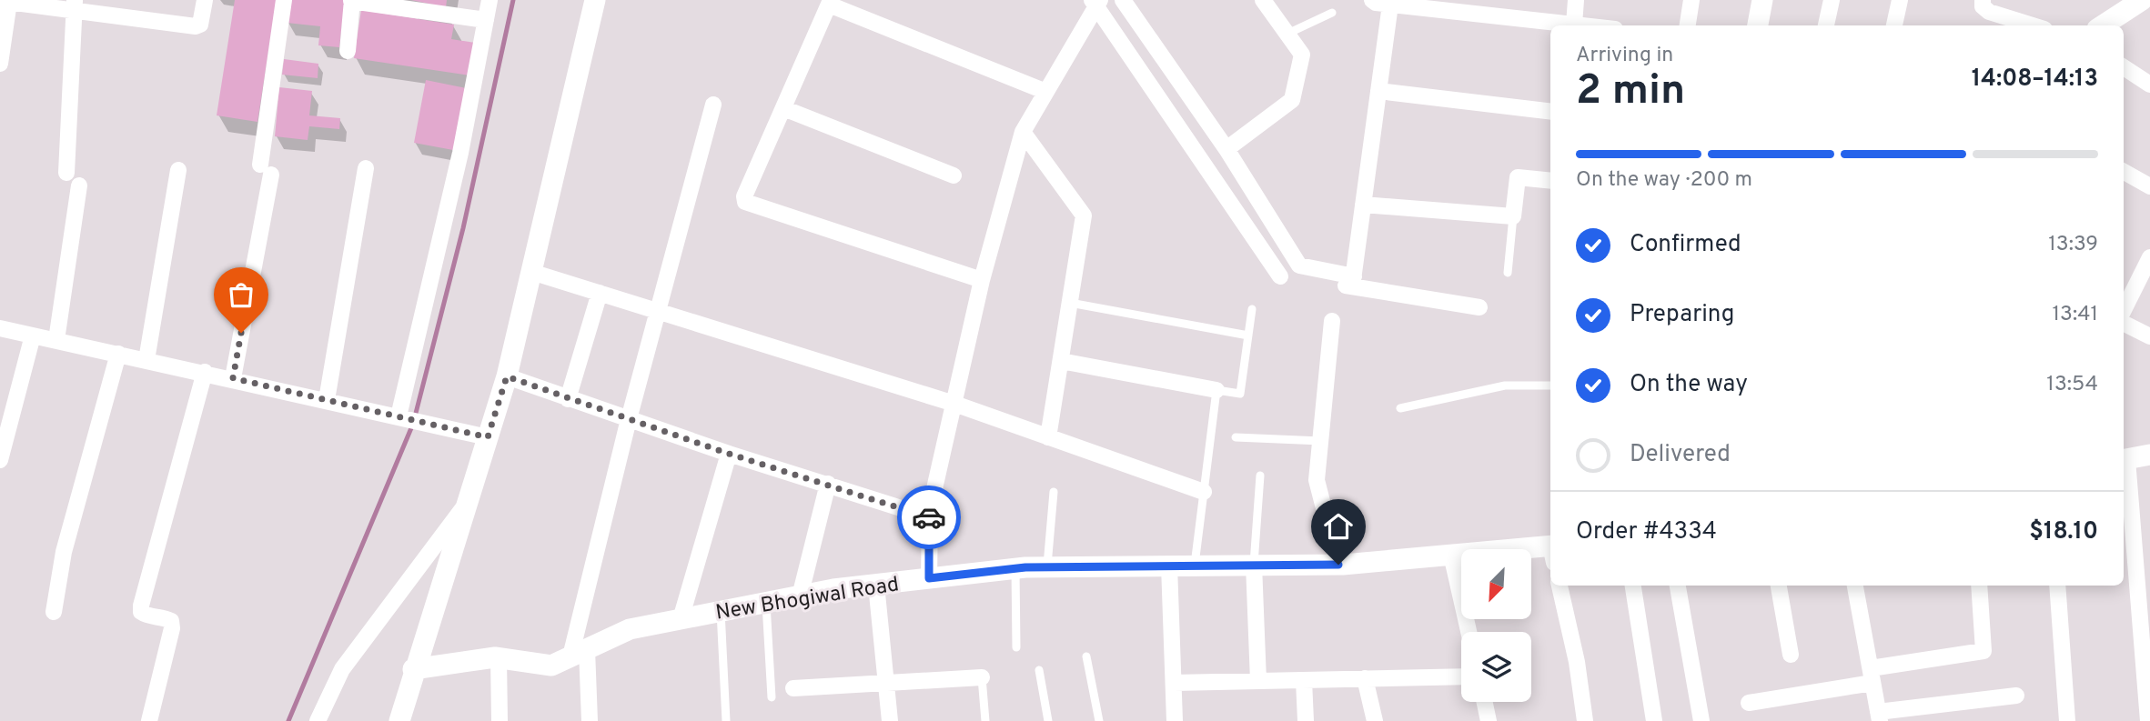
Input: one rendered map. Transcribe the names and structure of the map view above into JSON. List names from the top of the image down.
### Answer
{
  "streets": {
    "street": ["New Bhogiwal Road"]
  },
  "north": "bottom left",
  "page": {
    "heading": ["2 min", "Arriving in", "14:08–14:13"],
    "panel": ["Order #4334", "$18.10"],
    "bar": "On the way · 200 m",
    "list": [
      ["Confirmed", "13:39"],
      ["Preparing", "13:41"],
      ["On the way", "13:54"],
      "Delivered"
    ]
  }
}
